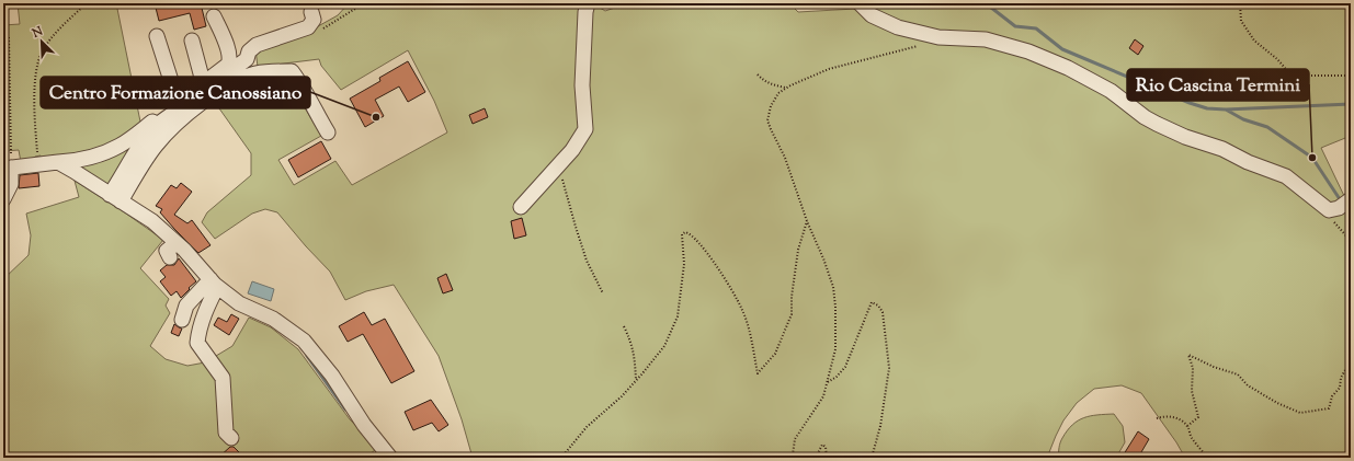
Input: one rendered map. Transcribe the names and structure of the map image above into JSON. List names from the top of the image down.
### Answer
{
  "places": ["Centro Formazione Canossiano", "Rio Cascina Termini"],
  "north": "top left"
}
